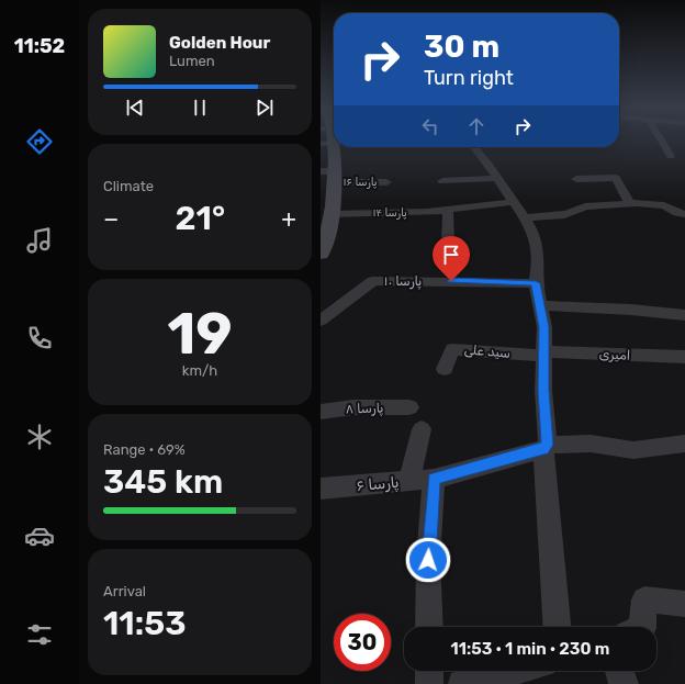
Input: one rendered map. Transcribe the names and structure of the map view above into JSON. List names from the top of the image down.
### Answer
{
  "streets": {
    "street": [
      "پارسا ۱۶",
      "پارسا ۱۴",
      "پارسا ۱۰",
      "سید علی",
      "امیری",
      "پارسا ۸",
      "پارسا ۶"
    ]
  },
  "crossings": [
    ["سید علی", "امیری"]
  ],
  "page": {
    "tabs": "11:52",
    "turn": ["30 m", "Turn right"],
    "song": ["Golden Hour", "Lumen"],
    "tile": [
      "Climate",
      ["19", "km/h"],
      ["Range · 69%", "345 km"],
      ["Arrival", "11:53"]
    ],
    "heat": ["−", "21°", "+"],
    "limit": "30",
    "trip": "11:53 · 1 min · 230 m"
  }
}
